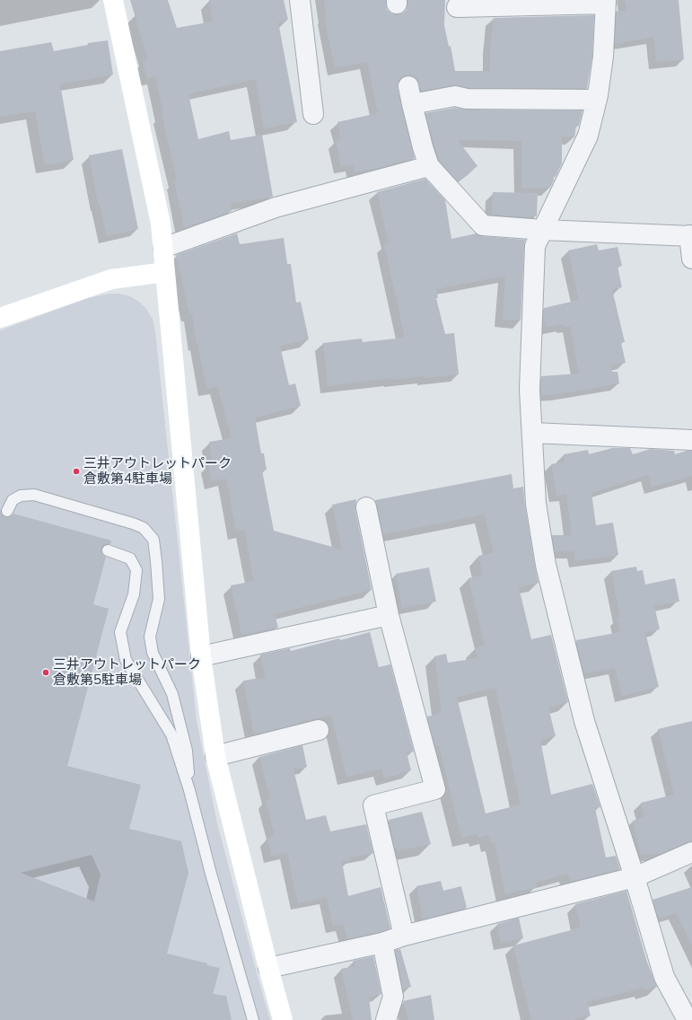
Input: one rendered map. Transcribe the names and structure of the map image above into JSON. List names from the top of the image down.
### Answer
{
  "places": ["三井アウトレットパーク 倉敷第4駐車場", "三井アウトレットパーク 倉敷第5駐車場"]
}
